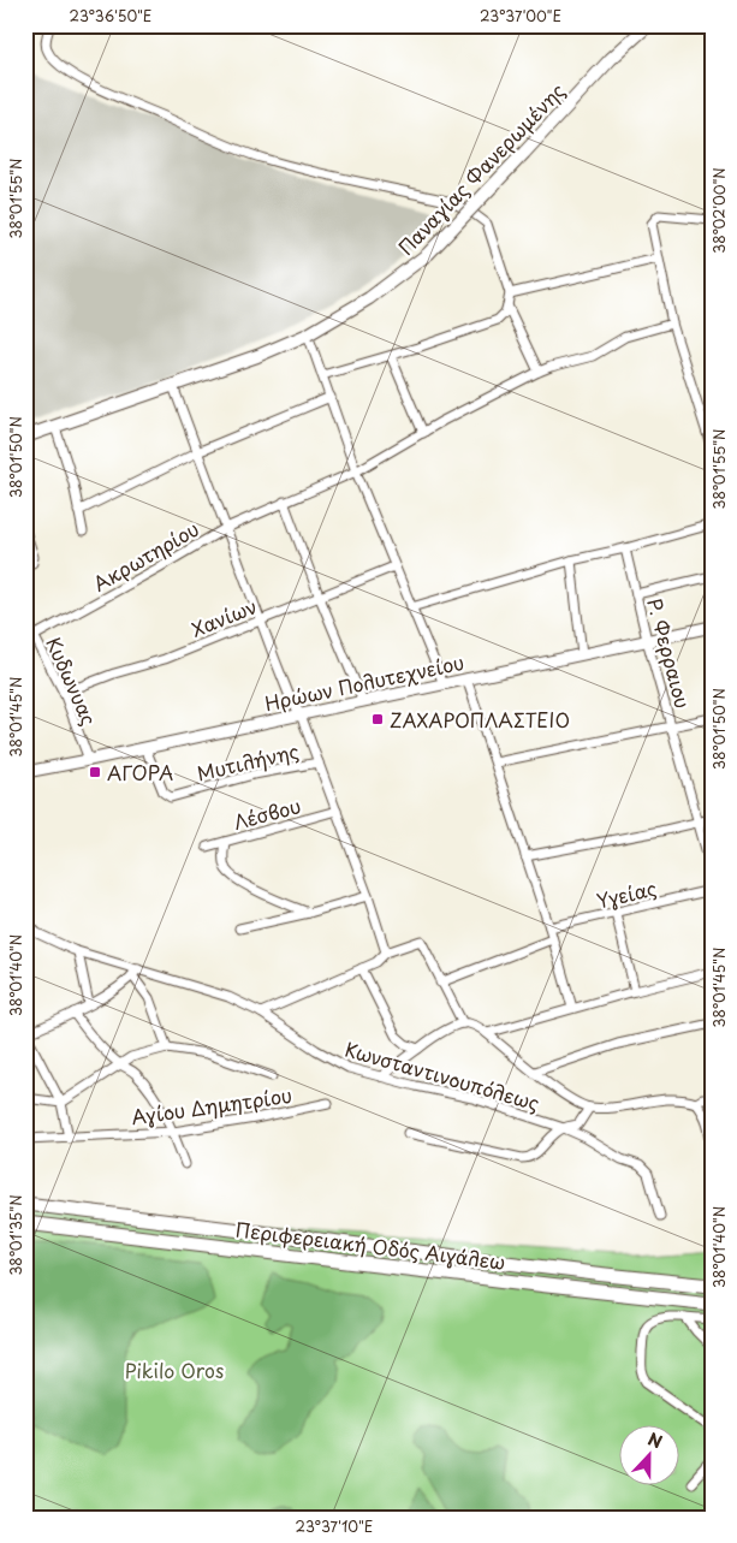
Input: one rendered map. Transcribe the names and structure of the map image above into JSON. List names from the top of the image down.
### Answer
{
  "streets": {
    "highway": ["Περιφερειακή Οδός Αιγάλεω"],
    "main road": ["Παναγίας Φανερωμένης"],
    "street": [
      "Ακρωτηρίου",
      "Χανίων",
      "Ρ. Φερραιου",
      "Κυδωνυας",
      "Ηρώων Πολυτεχνείου",
      "Μυτιλήνης",
      "Λέσβου",
      "Υγείας",
      "Κωνσταντινουπόλεως",
      "Αγίου Δημητρίου"
    ]
  },
  "crossings": [
    ["Ακρωτηρίου", "Κυδωνυας"],
    ["Χανίων", "Κυδωνυας"],
    ["Ρ. Φερραιου", "Ηρώων Πολυτεχνείου"],
    ["Κυδωνυας", "Ηρώων Πολυτεχνείου"],
    ["Ηρώων Πολυτεχνείου", "Μυτιλήνης"]
  ],
  "parks": ["Pikilo Oros"],
  "places": {
    "transit": ["ΖΑΧΑΡΟΠΛΑΣΤΕΙΟ", "ΑΓΟΡΑ"]
  },
  "north": "top",
  "coordinates": [
    "23°36'50\"E",
    "23°37'00\"E",
    "38°01'55\"N",
    "38°02'00\"N",
    "38°01'50\"N",
    "38°01'45\"N",
    "38°01'40\"N",
    "38°01'35\"N",
    "23°37'10\"E"
  ]
}
